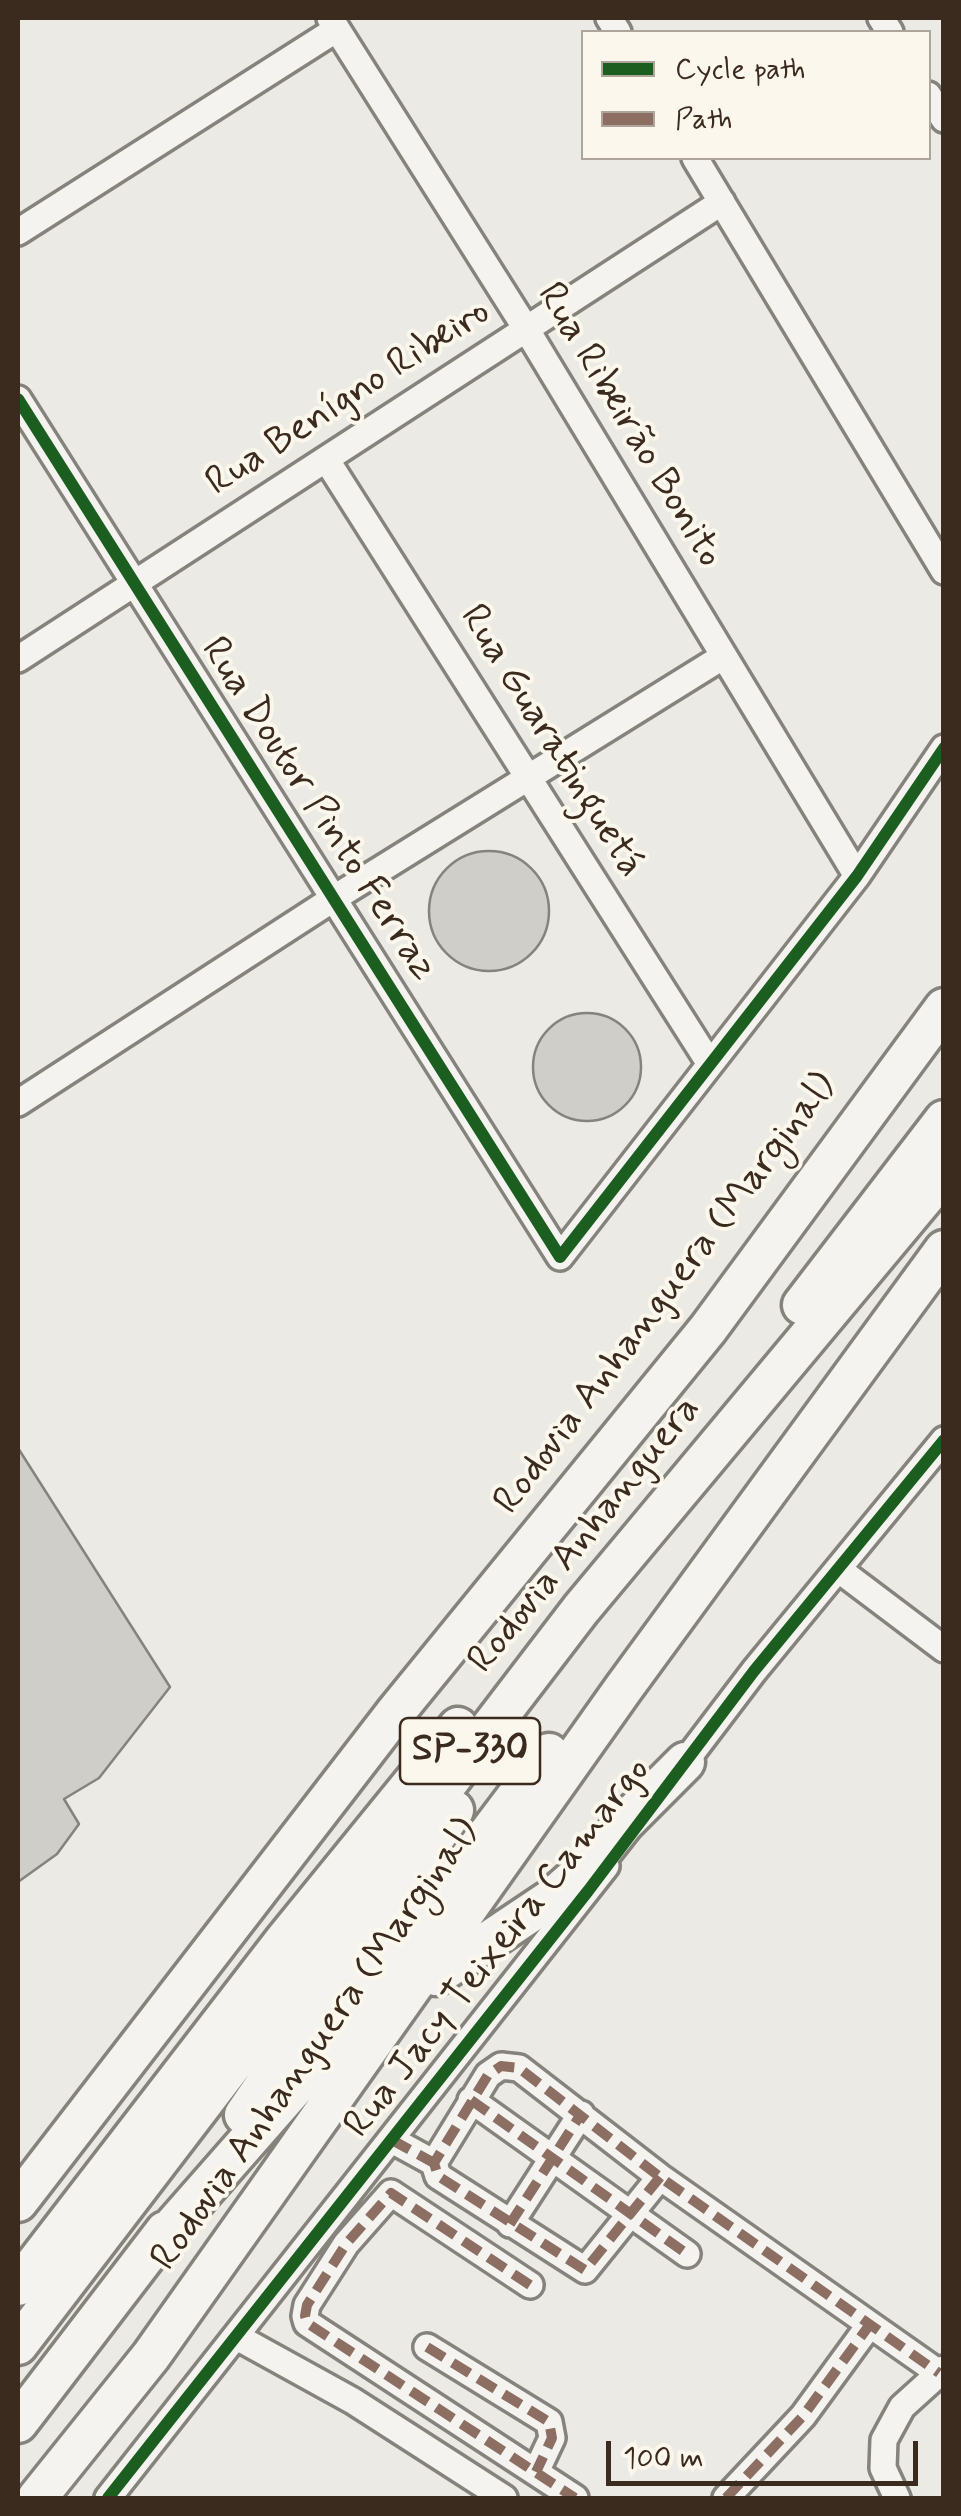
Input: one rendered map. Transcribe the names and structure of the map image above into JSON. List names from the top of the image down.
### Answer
{
  "streets": {
    "highway": ["Rodovia Anhanguera (Marginal)", "Rodovia Anhanguera", "SP-330"],
    "street": [
      "Rua Benígno Ribeiro",
      "Rua Ribeirão Bonito",
      "Rua Guaratinguetá",
      "Rua Doutor Pinto Ferraz",
      "Rua Jacy Teixeira Camargo"
    ]
  },
  "crossings": [
    ["Rua Benígno Ribeiro", "Rua Ribeirão Bonito"],
    ["Rua Benígno Ribeiro", "Rua Guaratinguetá"],
    ["Rua Benígno Ribeiro", "Rua Doutor Pinto Ferraz"],
    ["Rua Guaratinguetá", "Rua Doutor Pinto Ferraz"]
  ],
  "legend": ["Cycle path", "Path"],
  "scale_bar": "100 m"
}
